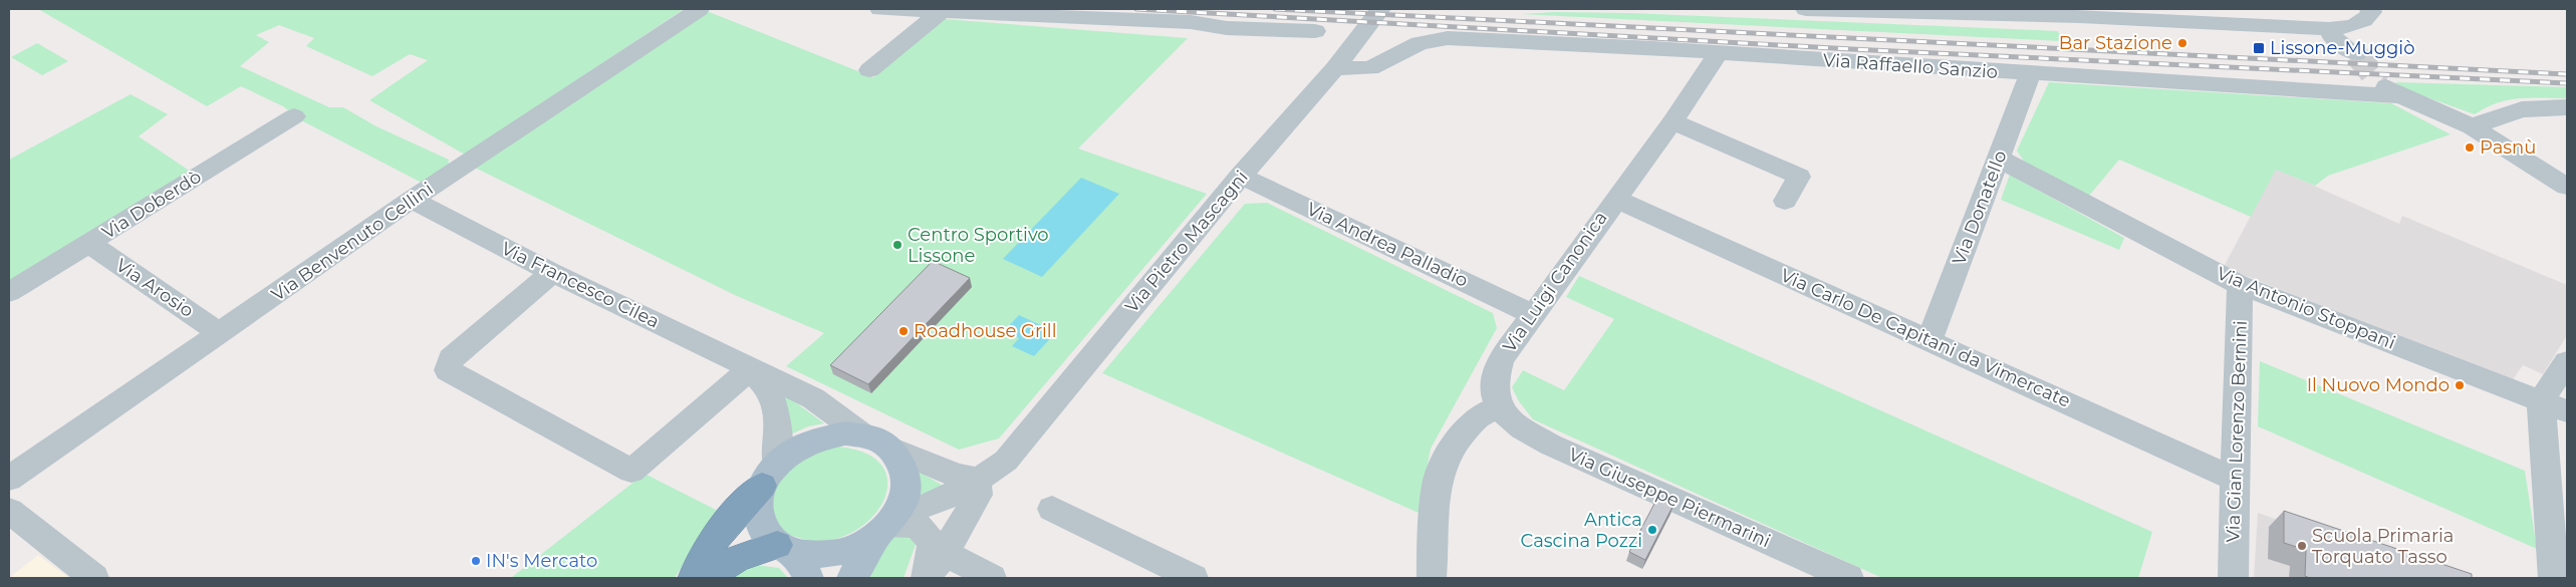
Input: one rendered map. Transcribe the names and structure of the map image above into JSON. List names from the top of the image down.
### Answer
{
  "streets": {
    "main road": ["Via Pietro Mascagni"],
    "street": [
      "Via Raffaello Sanzio",
      "Via Doberdò",
      "Via Donatello",
      "Via Benvenuto Cellini",
      "Via Andrea Palladio",
      "Via Luigi Canonica",
      "Via Francesco Cilea",
      "Via Arosio",
      "Via Antonio Stoppani",
      "Via Carlo De Capitani da Vimercate",
      "Via Gian Lorenzo Bernini",
      "Via Giuseppe Piermarini"
    ]
  },
  "crossings": [
    ["Via Raffaello Sanzio", "Via Donatello"],
    ["Via Raffaello Sanzio", "Via Pietro Mascagni"],
    ["Via Raffaello Sanzio", "Via Luigi Canonica"],
    ["Via Doberdò", "Via Arosio"],
    ["Via Donatello", "Via Antonio Stoppani"],
    ["Via Donatello", "Via Carlo De Capitani da Vimercate"],
    ["Via Benvenuto Cellini", "Via Francesco Cilea"],
    ["Via Benvenuto Cellini", "Via Arosio"],
    ["Via Pietro Mascagni", "Via Andrea Palladio"],
    ["Via Pietro Mascagni", "Via Francesco Cilea"],
    ["Via Andrea Palladio", "Via Luigi Canonica"],
    ["Via Luigi Canonica", "Via Carlo De Capitani da Vimercate"],
    ["Via Luigi Canonica", "Via Giuseppe Piermarini"],
    ["Via Antonio Stoppani", "Via Gian Lorenzo Bernini"],
    ["Via Carlo De Capitani da Vimercate", "Via Gian Lorenzo Bernini"]
  ],
  "places": {
    "other": [
      "Bar Stazione",
      "Pasnù",
      "Centro Sportivo Lissone",
      "Roadhouse Grill",
      "Il Nuovo Mondo",
      "Antica Cascina Pozzi",
      "Scuola Primaria Torquato Tasso",
      "IN's Mercato"
    ],
    "transit": ["Lissone-Muggiò"]
  }
}
